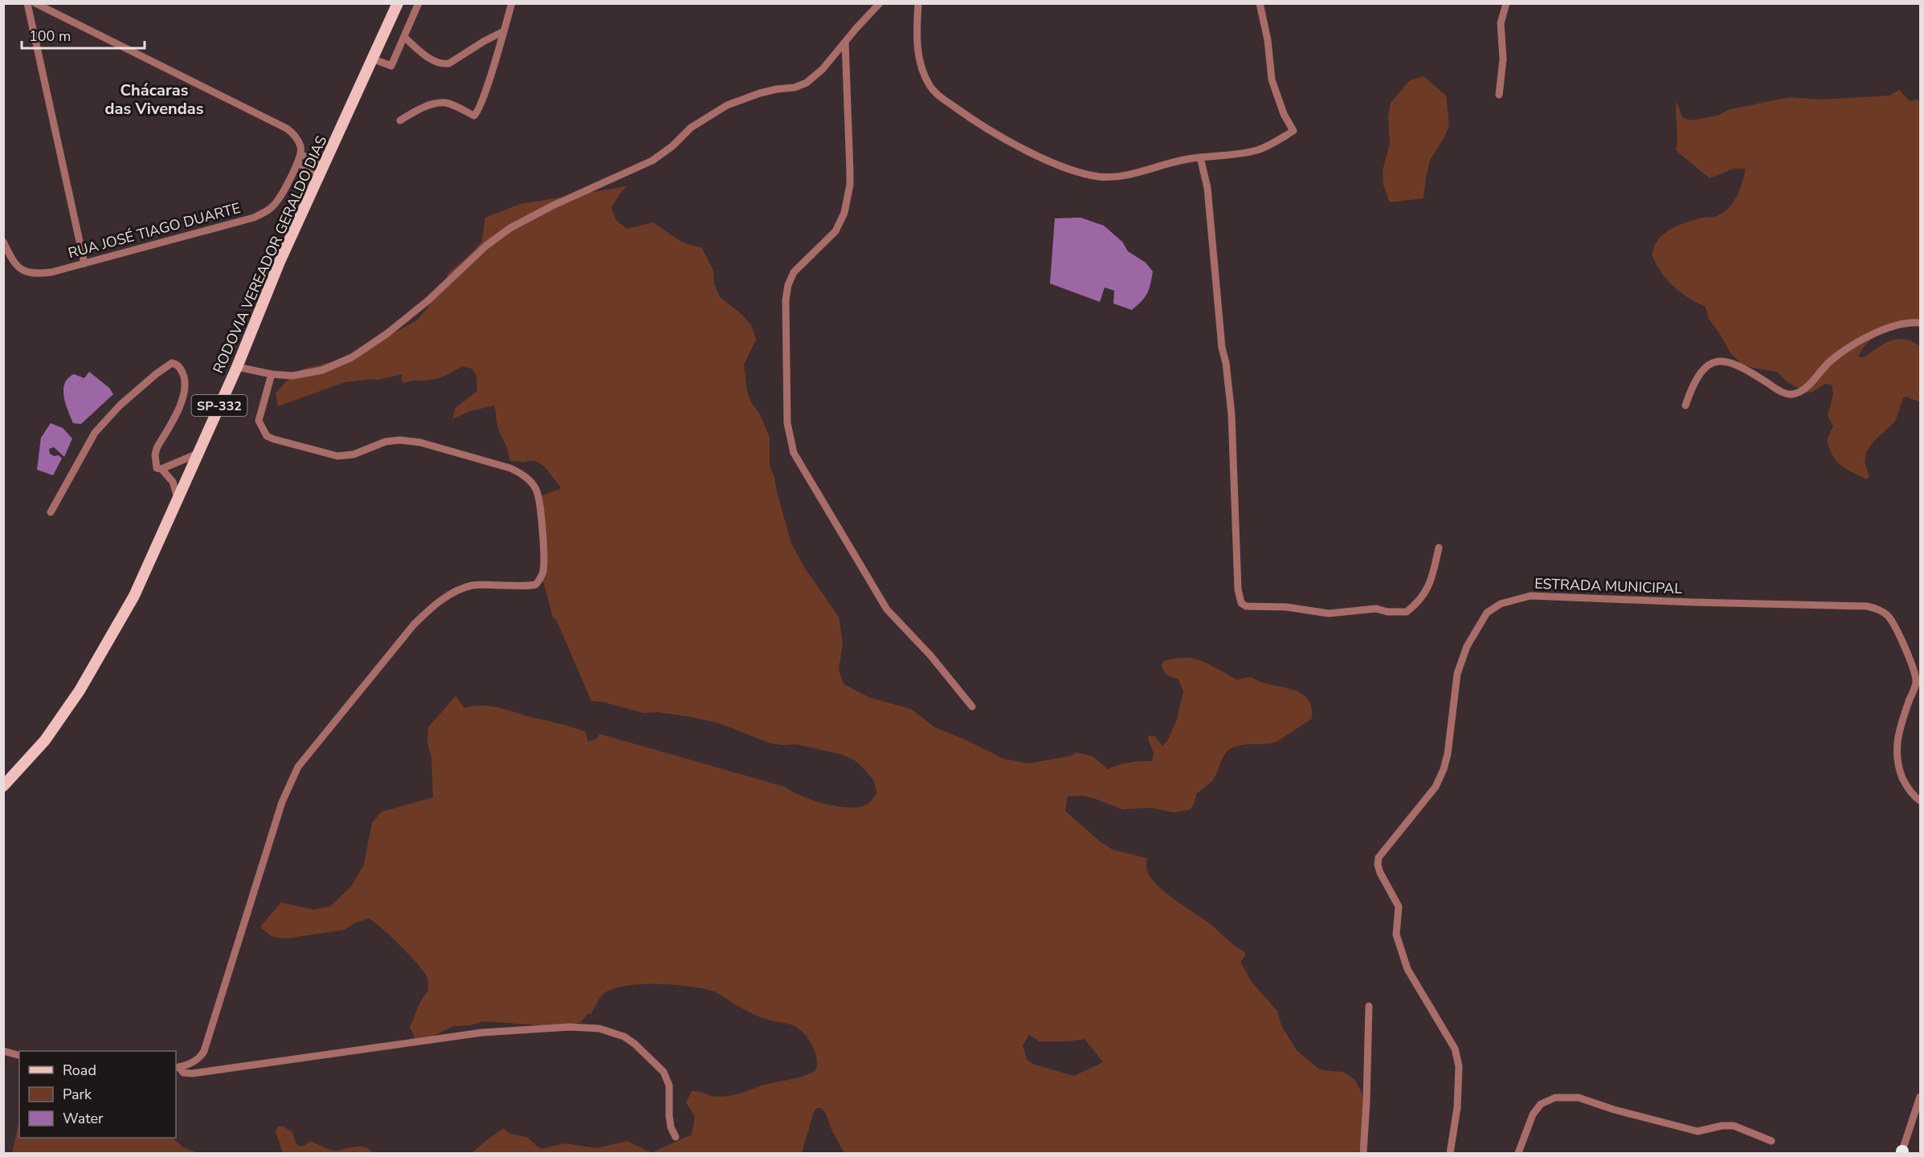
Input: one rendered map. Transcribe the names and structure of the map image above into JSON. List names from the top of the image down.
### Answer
{
  "streets": {
    "main road": ["RODOVIA VEREADOR GERALDO DIAS", "SP-332"],
    "street": ["RUA JOSÉ TIAGO DUARTE", "ESTRADA MUNICIPAL"]
  },
  "districts": ["Chácaras das Vivendas"],
  "legend": ["Road", "Park", "Water"],
  "scale_bar": "100 m"
}
